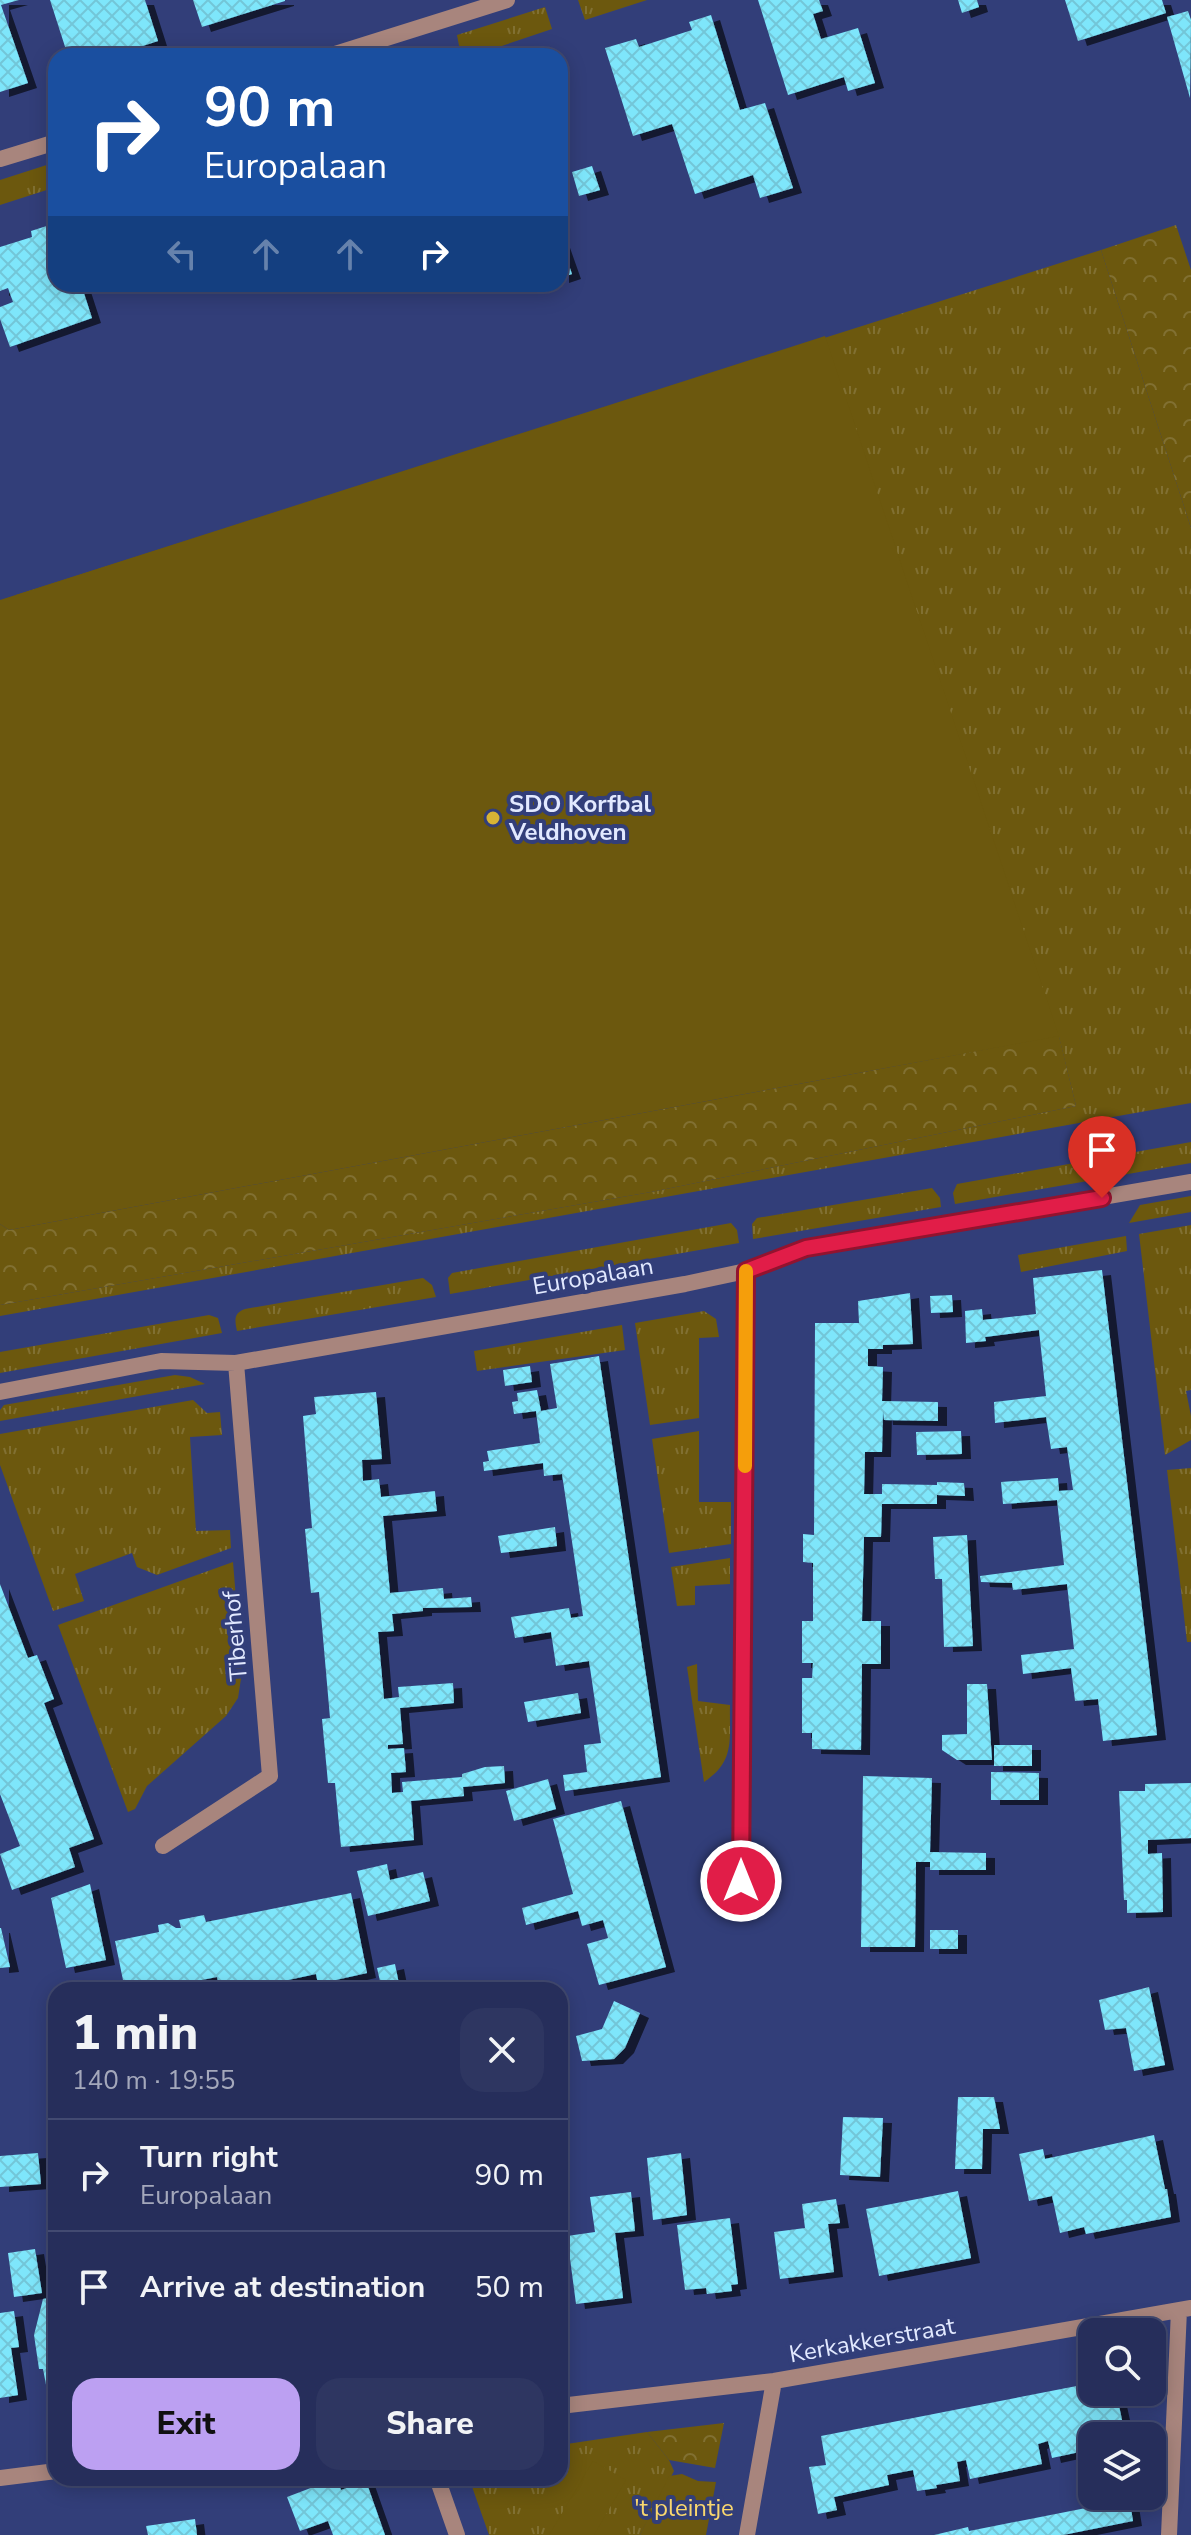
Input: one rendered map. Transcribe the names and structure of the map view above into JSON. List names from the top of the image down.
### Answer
{
  "streets": {
    "street": ["Europalaan", "Tiberhof", "Kerkakkerstraat"]
  },
  "crossings": [
    ["Europalaan", "Tiberhof"]
  ],
  "parks": ["'t pleintje"],
  "places": ["SDO Korfbal Veldhoven"],
  "page": {
    "turn": ["90 m", "Europalaan"],
    "heading": ["1 min", "140 m · 19:55"],
    "list": [
      {
        "name": "Turn right",
        "note": "Europalaan",
        "value": "90 m"
      },
      {
        "name": "Arrive at destination",
        "value": "50 m"
      }
    ],
    "buttons": ["Exit", "Share"]
  }
}
